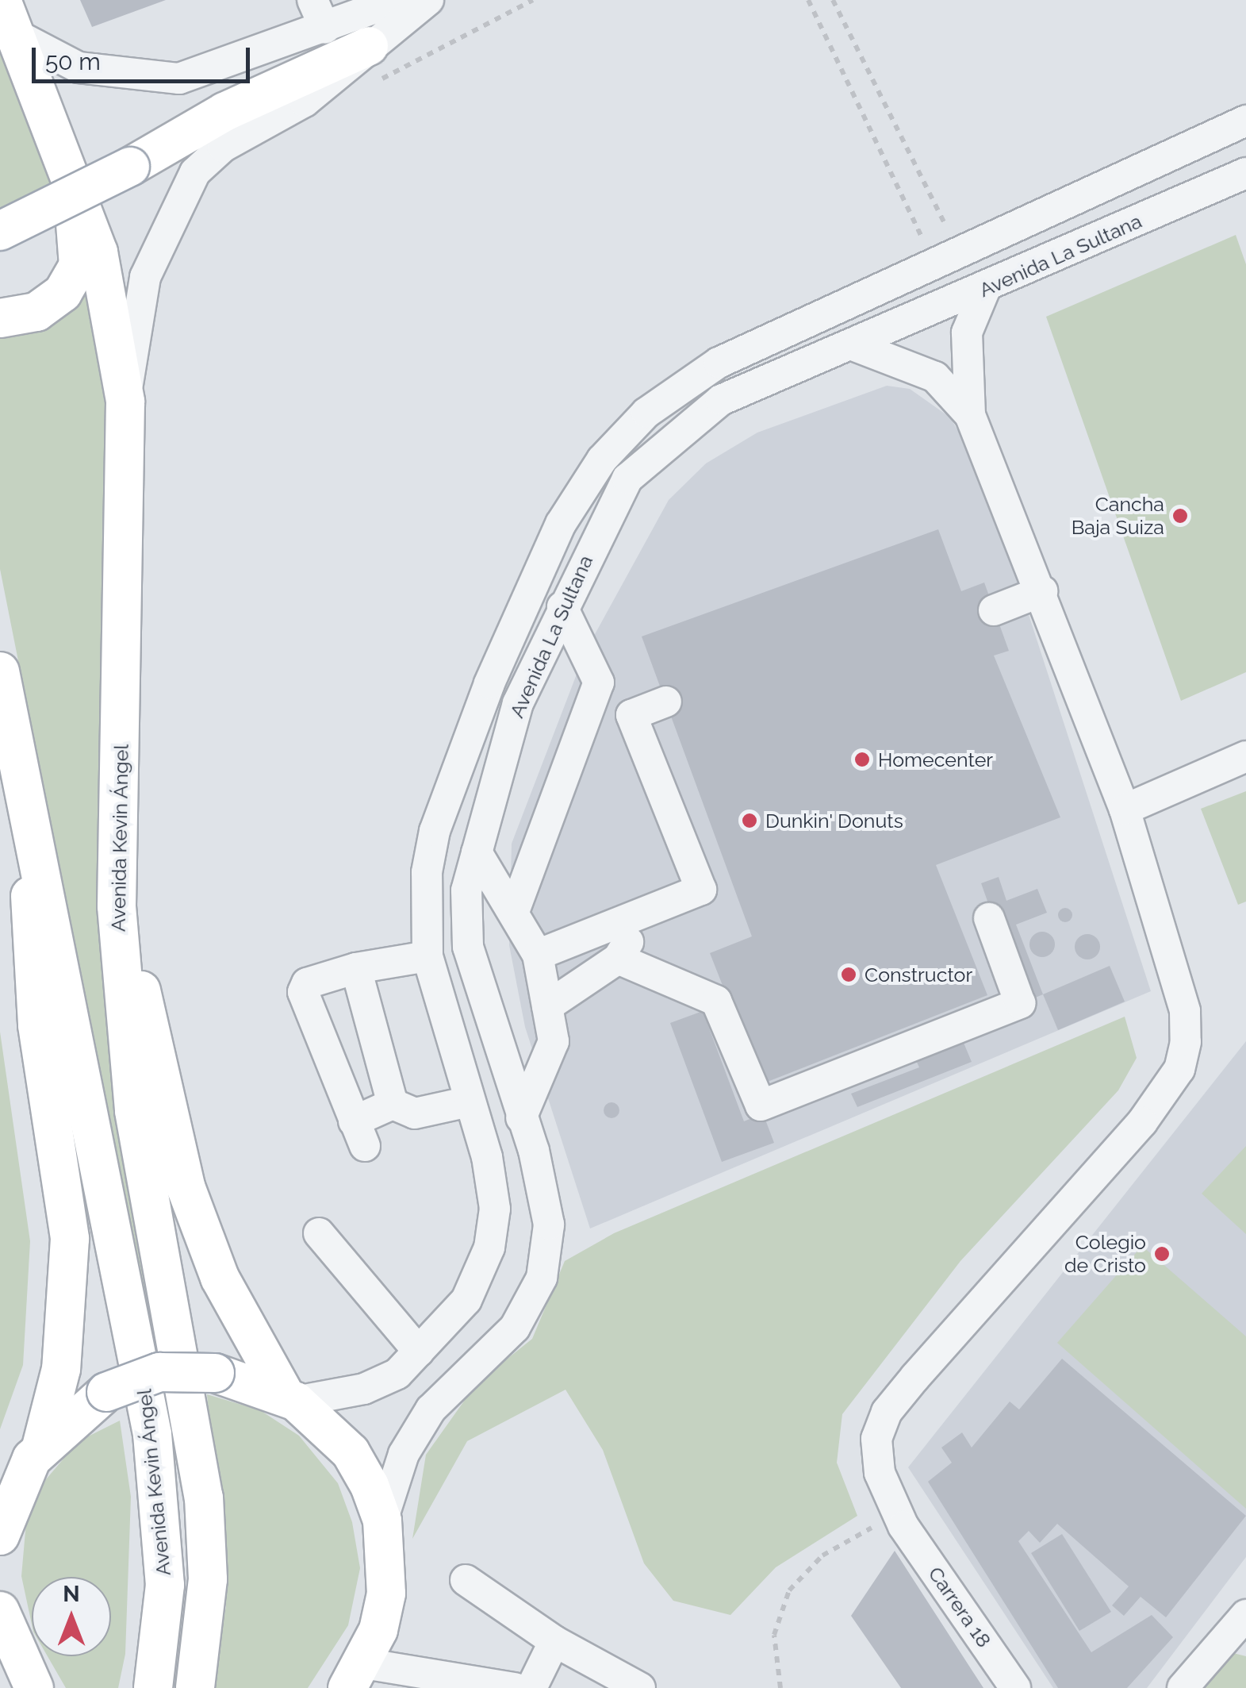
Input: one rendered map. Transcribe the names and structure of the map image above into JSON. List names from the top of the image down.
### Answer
{
  "streets": {
    "main road": ["Avenida Kevin Ángel"],
    "street": ["Avenida La Sultana", "Carrera 18"]
  },
  "places": [
    "Cancha Baja Suiza",
    "Homecenter",
    "Dunkin' Donuts",
    "Constructor",
    "Colegio de Cristo"
  ],
  "scale_bar": "50 m",
  "north": "top"
}
